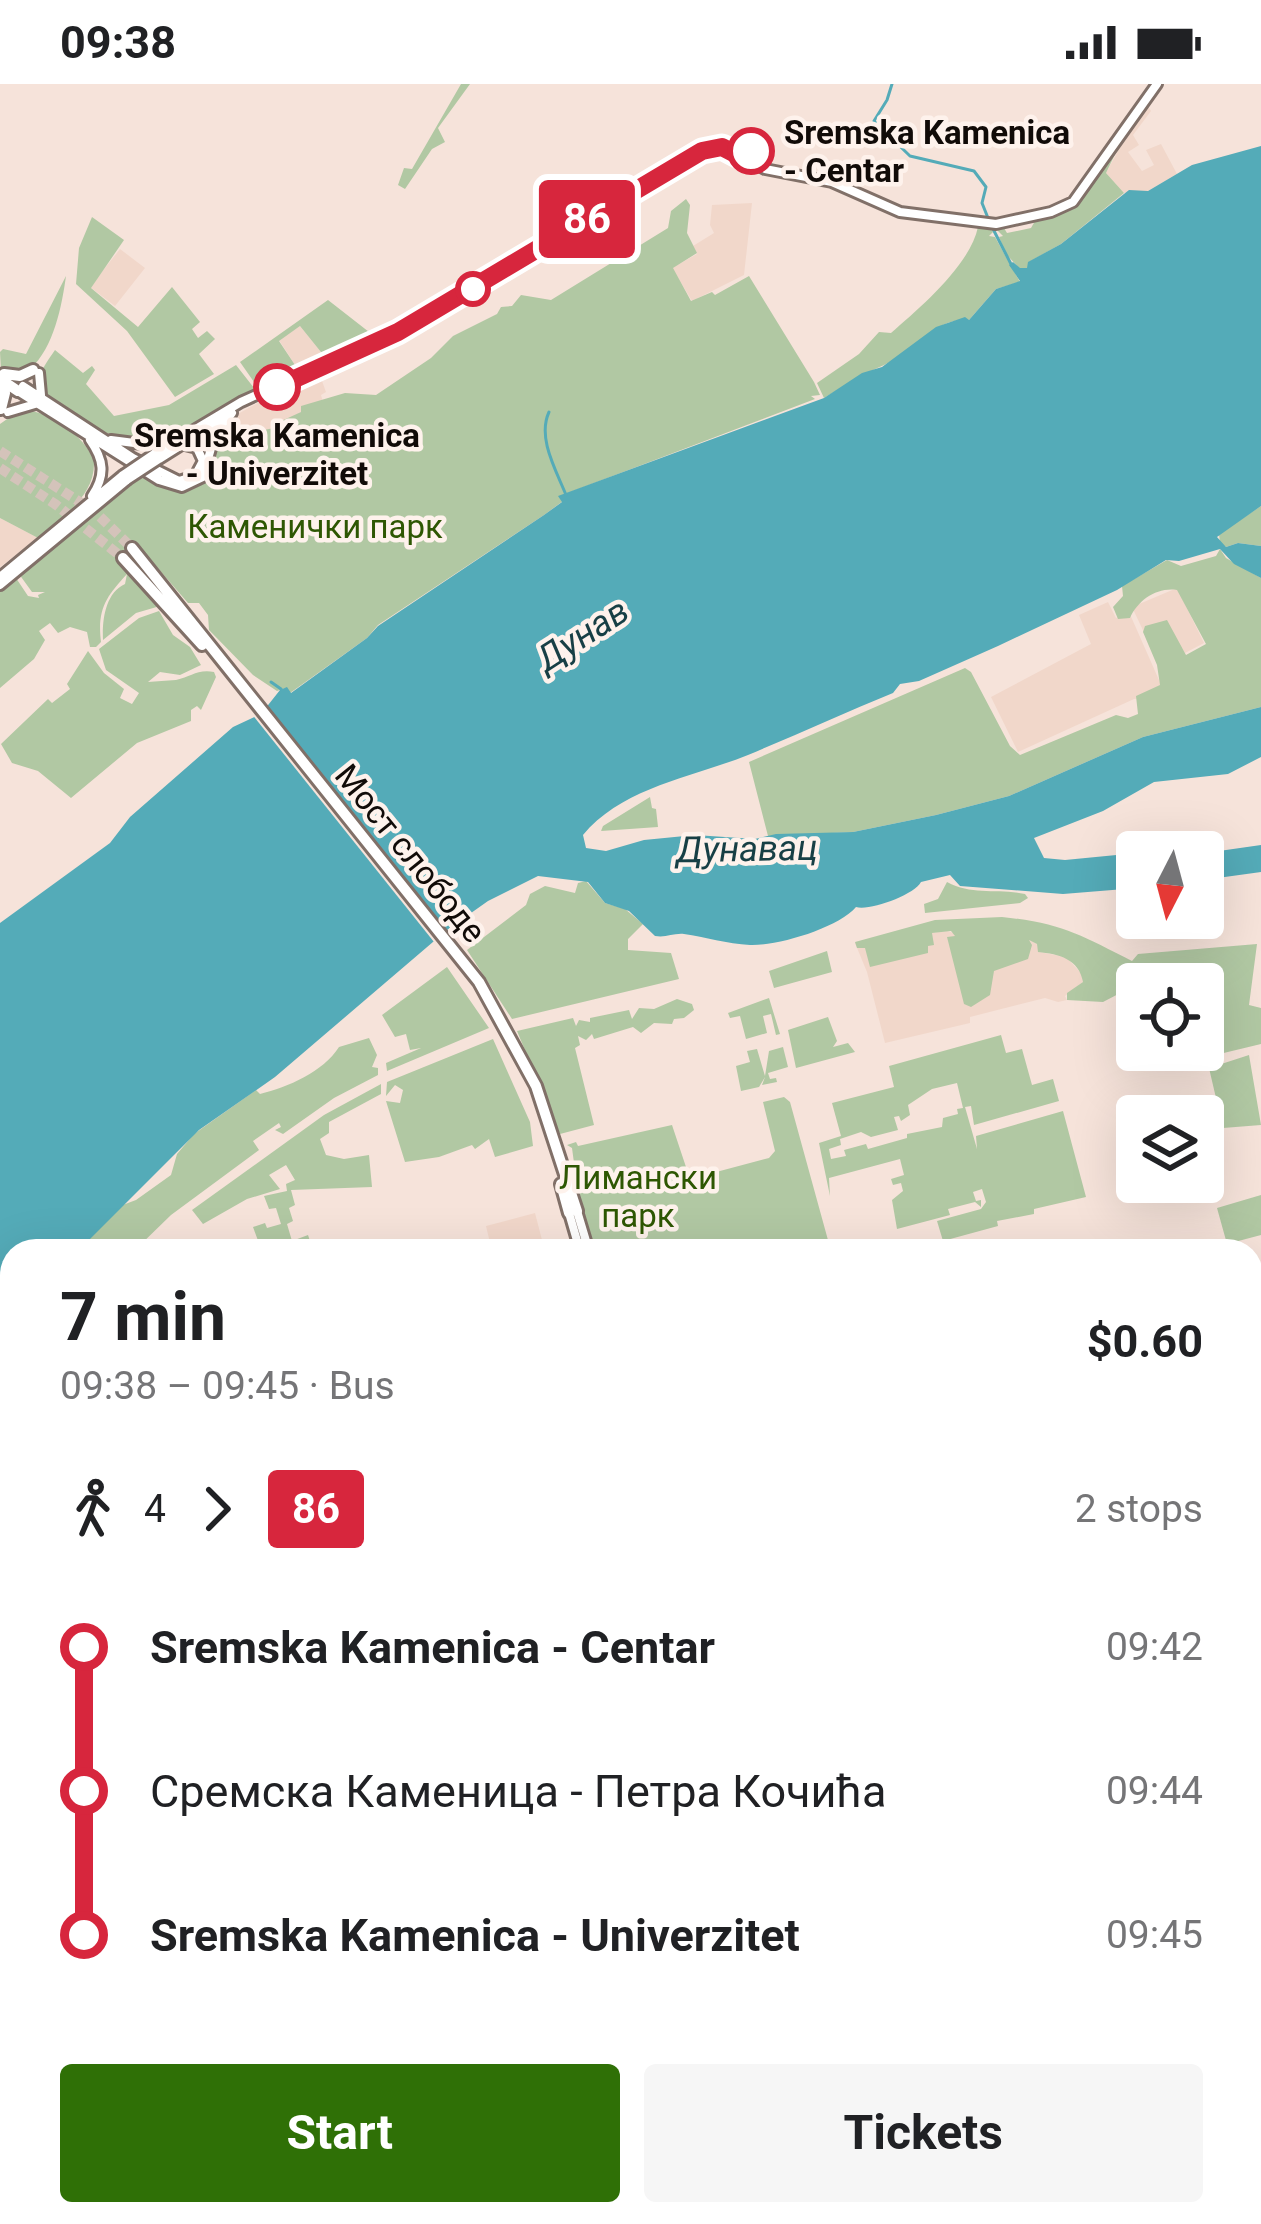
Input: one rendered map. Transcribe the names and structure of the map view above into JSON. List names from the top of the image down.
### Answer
{
  "streets": {
    "highway": ["Мост слободе"]
  },
  "water": ["Дунав", "Дунавац"],
  "parks": ["Каменички парк", "Лимански парк"],
  "places": ["Sremska Kamenica - Centar", "Sremska Kamenica - Univerzitet"],
  "lines": ["bus line 86"],
  "north": "bottom",
  "page": {
    "status": "09:38",
    "on_map": "86",
    "heading": ["7 min", "09:38 – 09:45 · Bus", "$0.60"],
    "legs": ["4", "86", "2 stops"],
    "list": [
      {
        "name": "Sremska Kamenica - Centar",
        "value": "09:42"
      },
      {
        "name": "Сремска Каменица - Петра Кочића",
        "value": "09:44"
      },
      {
        "name": "Sremska Kamenica - Univerzitet",
        "value": "09:45"
      }
    ],
    "buttons": ["Start", "Tickets"]
  }
}
